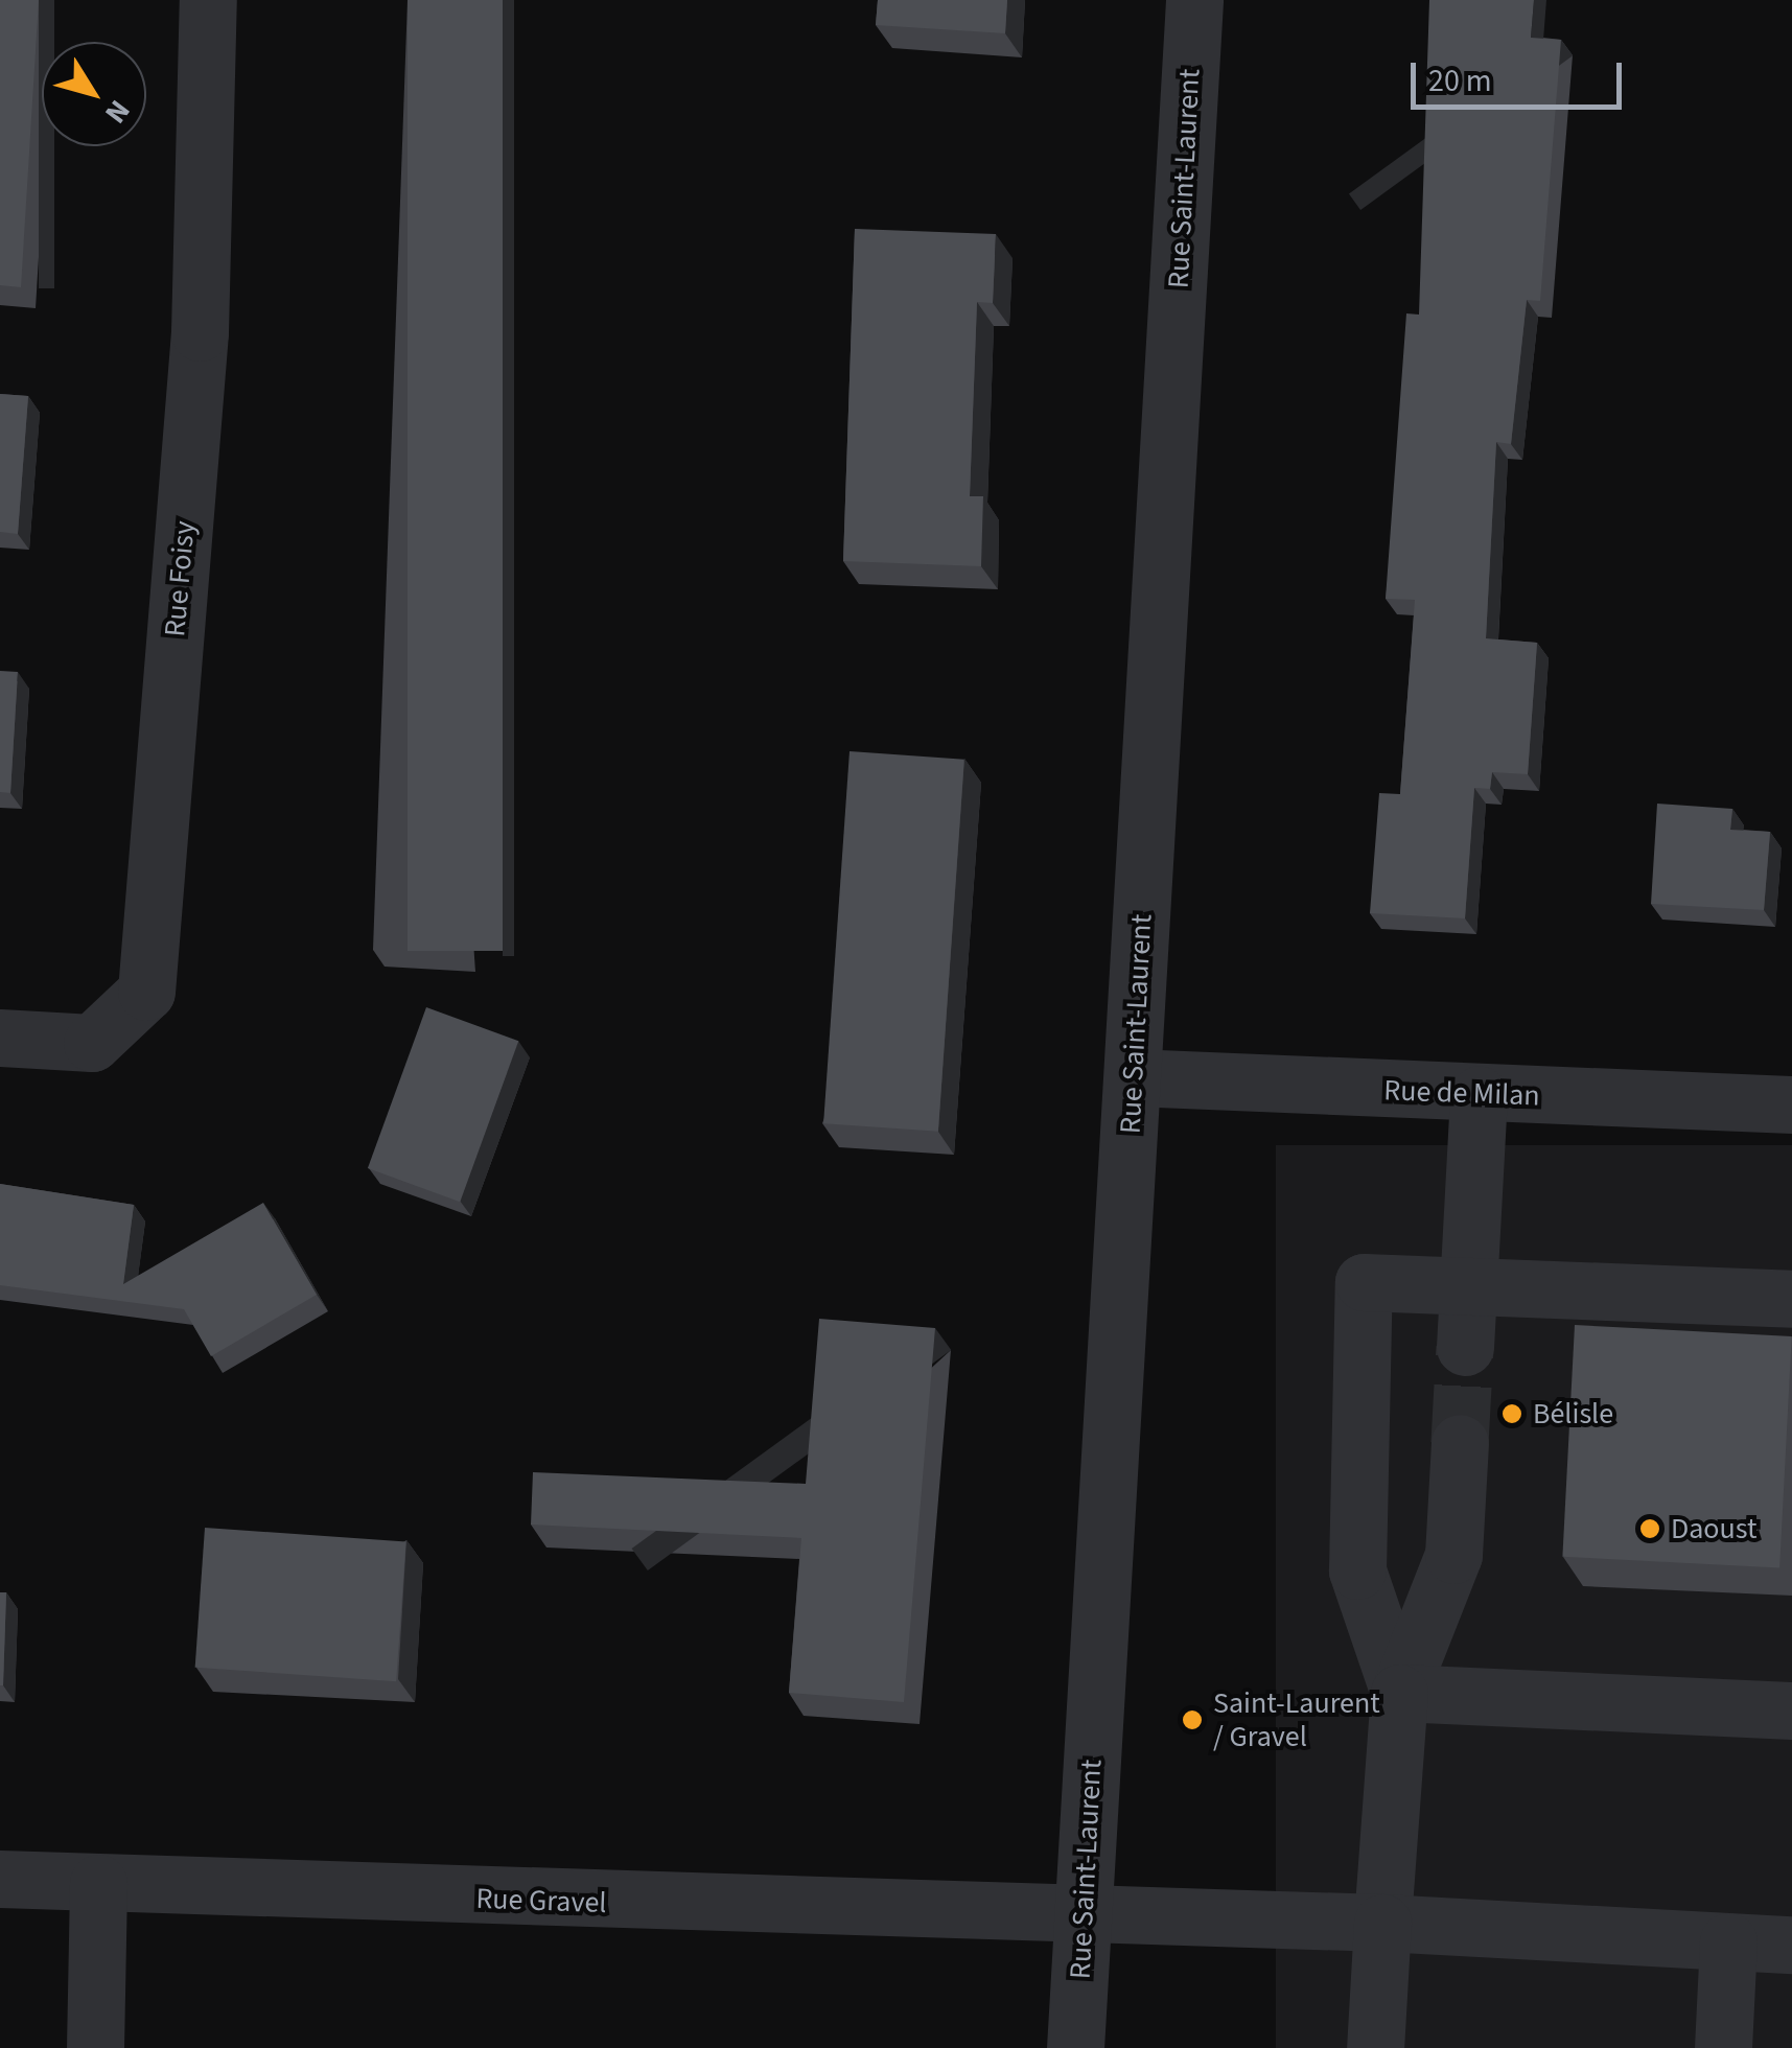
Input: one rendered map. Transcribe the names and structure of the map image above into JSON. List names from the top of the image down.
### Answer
{
  "streets": {
    "street": [
      "Rue Saint-Laurent",
      "Rue Foisy",
      "Rue de Milan",
      "Rue Gravel"
    ]
  },
  "crossings": [
    ["Rue Saint-Laurent", "Rue de Milan"],
    ["Rue Saint-Laurent", "Rue Gravel"]
  ],
  "places": ["Bélisle", "Daoust", "Saint-Laurent / Gravel"],
  "scale_bar": "20 m",
  "north": "bottom right"
}
